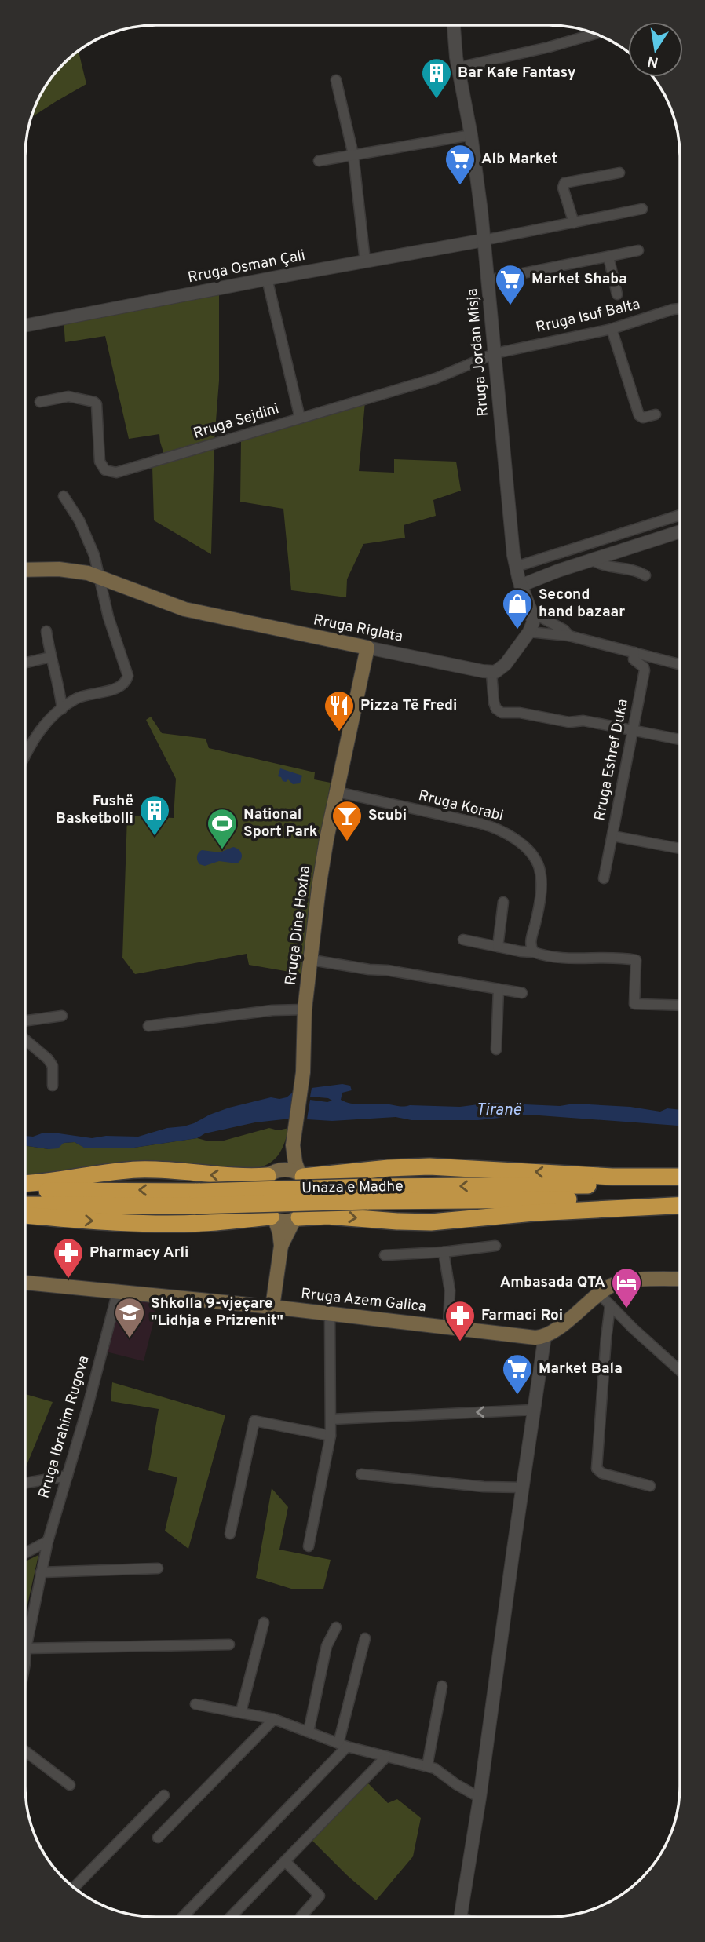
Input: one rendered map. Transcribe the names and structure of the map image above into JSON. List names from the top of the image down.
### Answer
{
  "streets": {
    "highway": ["Unaza e Madhe"],
    "main road": ["Rruga Riglata", "Rruga Dine Hoxha", "Rruga Azem Galica"],
    "street": [
      "Rruga Osman Çali",
      "Rruga Isuf Balta",
      "Rruga Jordan Misja",
      "Rruga Sejdini",
      "Rruga Eshref Duka",
      "Rruga Korabi",
      "Rruga Ibrahim Rugova"
    ]
  },
  "crossings": [
    ["Rruga Osman Çali", "Rruga Jordan Misja"],
    ["Rruga Isuf Balta", "Rruga Jordan Misja"],
    ["Rruga Isuf Balta", "Rruga Sejdini"],
    ["Rruga Jordan Misja", "Rruga Sejdini"],
    ["Rruga Riglata", "Rruga Dine Hoxha"],
    ["Rruga Korabi", "Rruga Dine Hoxha"],
    ["Rruga Dine Hoxha", "Rruga Azem Galica"],
    ["Rruga Azem Galica", "Rruga Ibrahim Rugova"]
  ],
  "water": ["Tiranë"],
  "places": {
    "building": ["Bar Kafe Fantasy", "Fushë Basketbolli"],
    "supermarket": ["Alb Market", "Market Shaba", "Market Bala"],
    "shop": ["Second hand bazaar"],
    "restaurant": ["Pizza Të Fredi"],
    "bar": ["Scubi"],
    "sports": ["National Sport Park"],
    "pharmacy": ["Pharmacy Arli", "Farmaci Roi"],
    "hotel": ["Ambasada QTA"],
    "school or university": ["Shkolla 9-vjeçare \"Lidhja e Prizrenit\""]
  },
  "north": "bottom"
}
